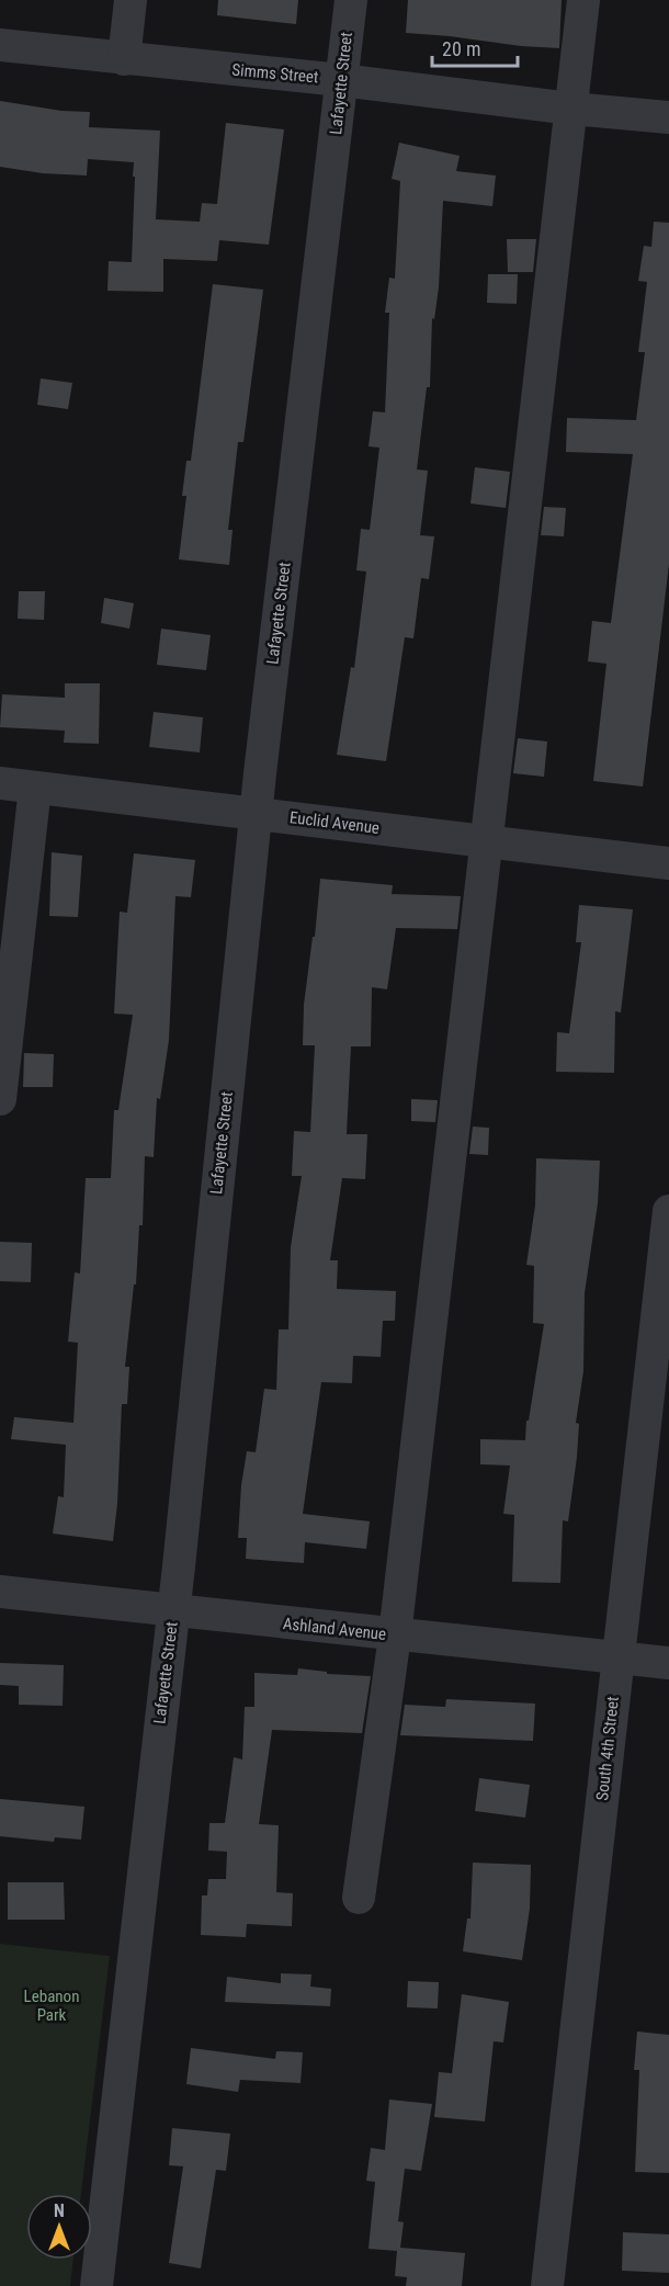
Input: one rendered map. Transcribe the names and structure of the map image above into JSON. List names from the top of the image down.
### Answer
{
  "streets": {
    "street": [
      "Simms Street",
      "Lafayette Street",
      "Euclid Avenue",
      "Ashland Avenue",
      "South 4th Street"
    ]
  },
  "crossings": [
    ["Simms Street", "Lafayette Street"],
    ["Lafayette Street", "Euclid Avenue"],
    ["Lafayette Street", "Ashland Avenue"],
    ["Ashland Avenue", "South 4th Street"]
  ],
  "parks": ["Lebanon Park"],
  "scale_bar": "20 m",
  "north": "top"
}
